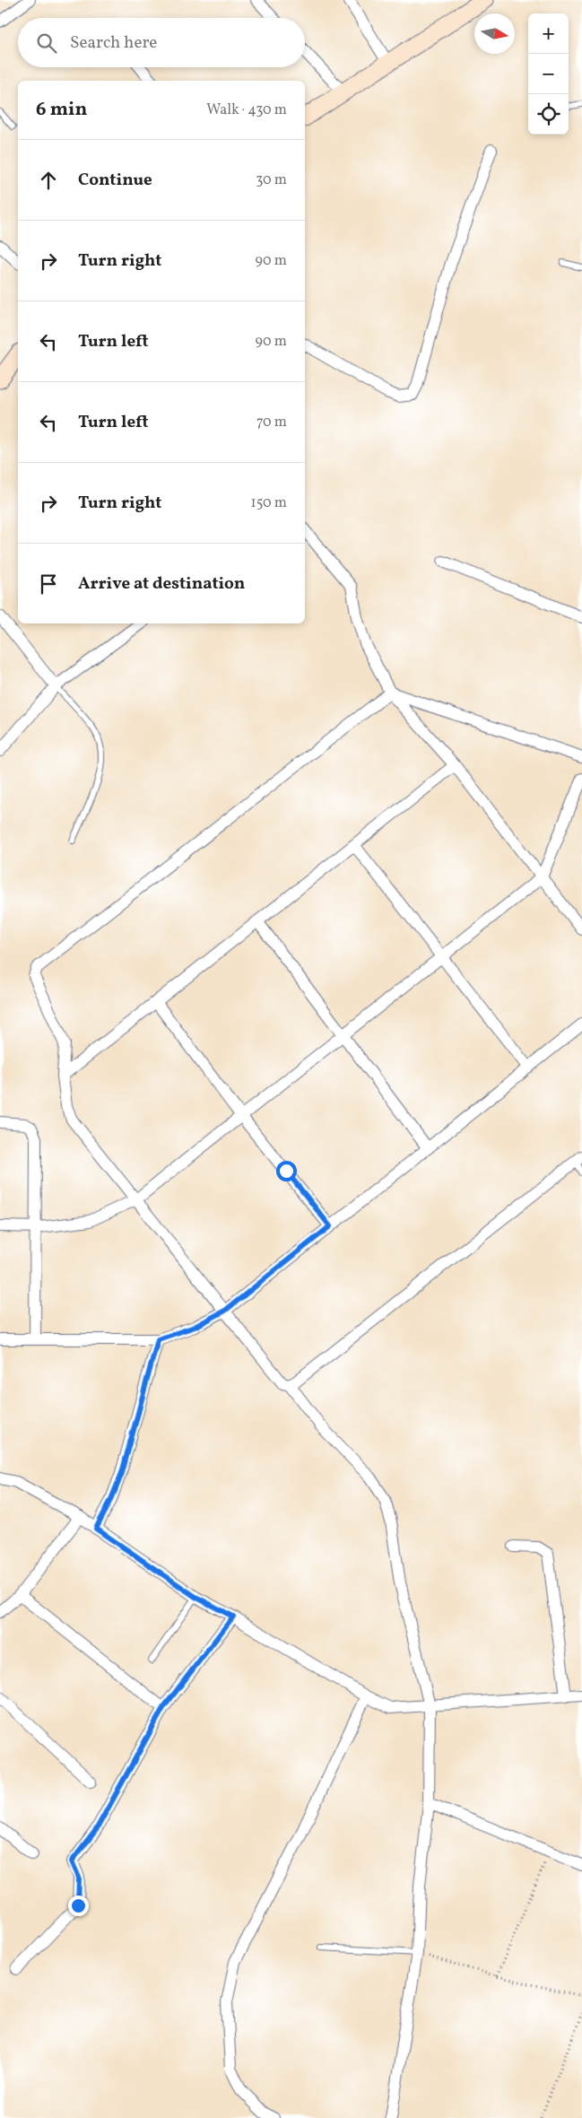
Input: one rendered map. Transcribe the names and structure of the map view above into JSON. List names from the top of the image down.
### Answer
{
  "north": "right",
  "page": {
    "map_buttons": ["+", "−"],
    "search": "Search here",
    "heading": ["6 min", "Walk · 430 m"],
    "list": [
      ["Continue", "30 m"],
      ["Turn right", "90 m"],
      ["Turn left", "90 m"],
      ["Turn left", "70 m"],
      ["Turn right", "150 m"],
      "Arrive at destination"
    ]
  }
}
